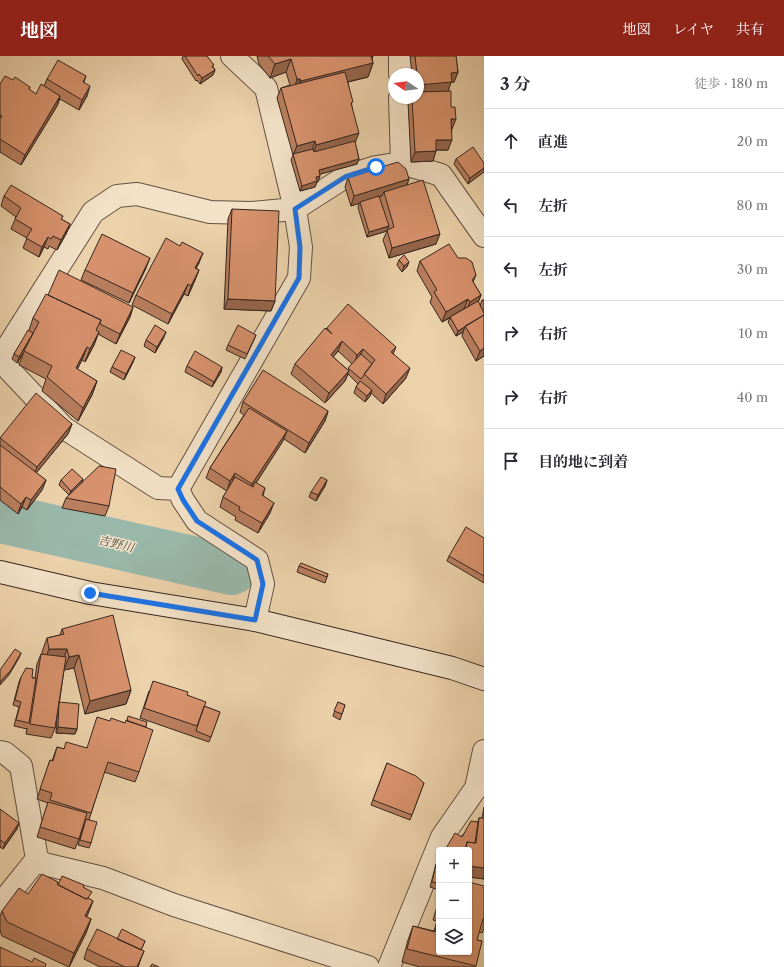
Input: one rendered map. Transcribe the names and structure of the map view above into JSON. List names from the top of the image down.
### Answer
{
  "water": ["吉野川"],
  "north": "left",
  "page": {
    "header": "地図",
    "nav": ["地図", "レイヤ", "共有"],
    "heading": ["3 分", "徒歩 · 180 m"],
    "list": [
      ["直進", "20 m"],
      ["左折", "80 m"],
      ["左折", "30 m"],
      ["右折", "10 m"],
      ["右折", "40 m"],
      "目的地に到着"
    ],
    "map_buttons": ["+", "−"]
  }
}
